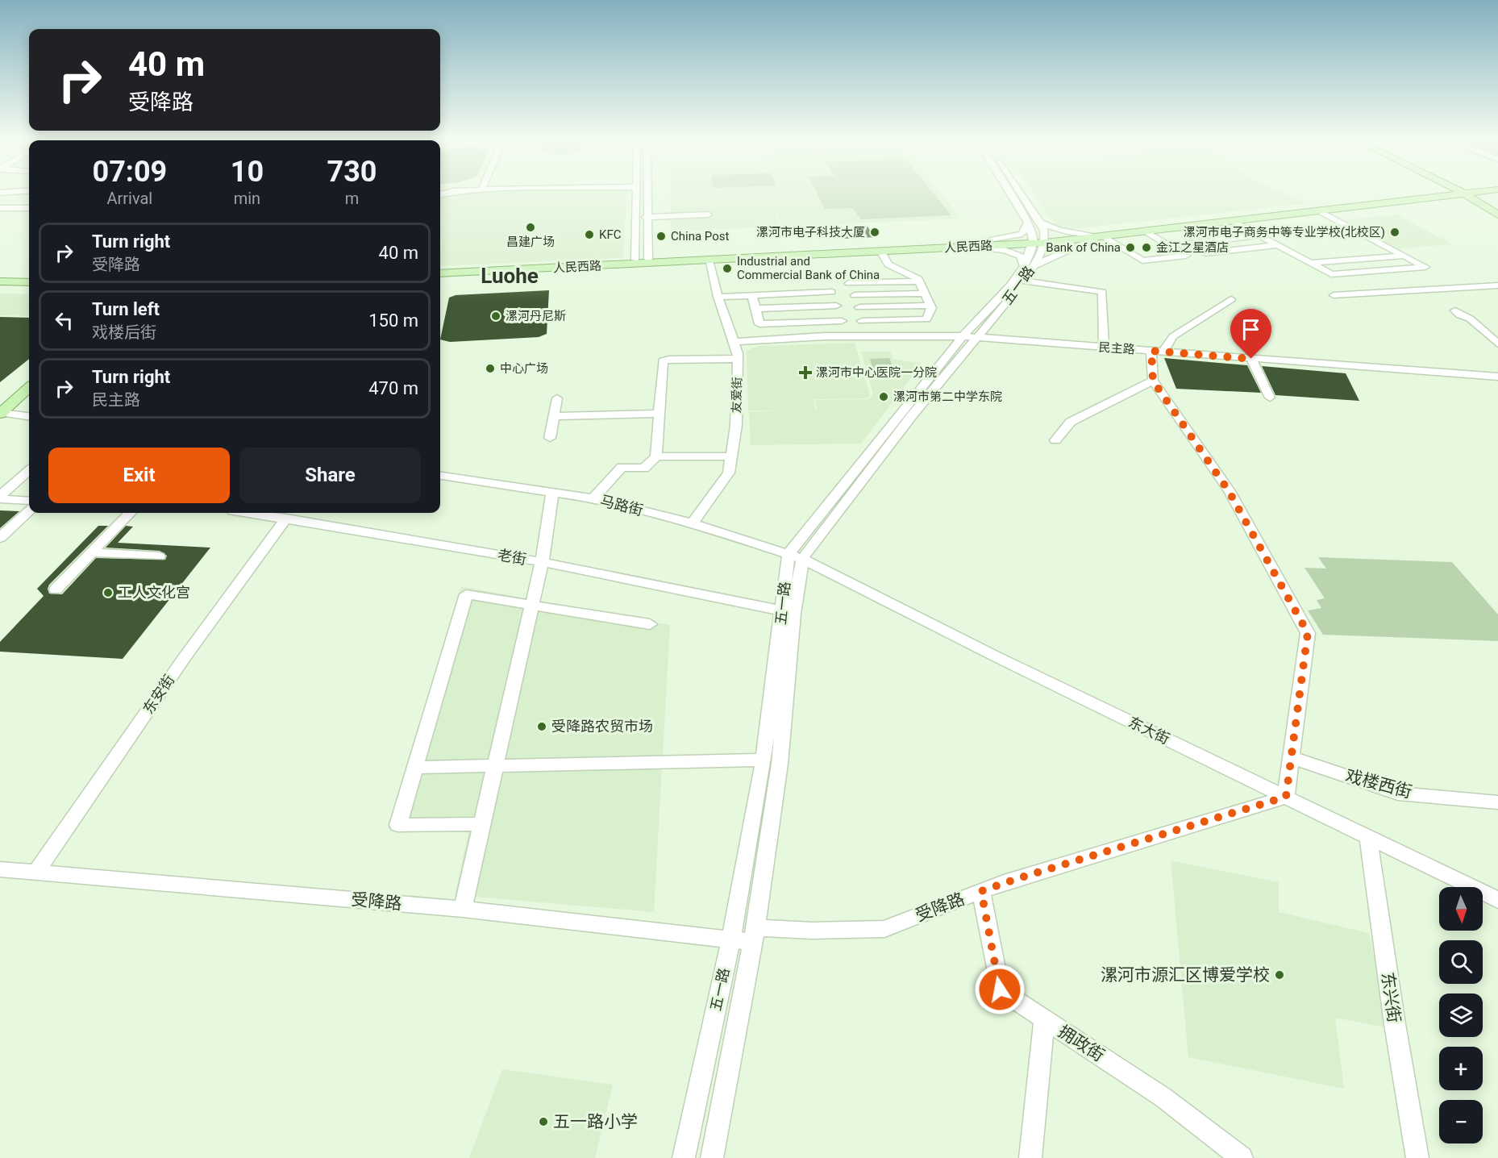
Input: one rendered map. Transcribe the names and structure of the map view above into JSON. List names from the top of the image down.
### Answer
{
  "streets": {
    "main road": ["人民西路"],
    "street": [
      "五一路",
      "民主路",
      "友爱街",
      "马路街",
      "老街",
      "东安街",
      "东大街",
      "戏楼西街",
      "受降路",
      "东兴街",
      "拥政街"
    ]
  },
  "crossings": [
    ["人民西路", "五一路"],
    ["人民西路", "友爱街"],
    ["五一路", "民主路"],
    ["五一路", "马路街"],
    ["五一路", "老街"],
    ["五一路", "东大街"],
    ["五一路", "受降路"],
    ["民主路", "友爱街"],
    ["友爱街", "马路街"],
    ["马路街", "东大街"],
    ["老街", "东安街"],
    ["东安街", "受降路"],
    ["东大街", "受降路"],
    ["东大街", "东兴街"],
    ["受降路", "拥政街"]
  ],
  "districts": ["Luohe"],
  "places": {
    "other": [
      "昌建广场",
      "漯河市电子科技大厦",
      "漯河市电子商务中等专业学校(北校区)",
      "KFC",
      "China Post",
      "Bank of China",
      "金江之星酒店",
      "Industrial and Commercial Bank of China",
      "漯河丹尼斯",
      "中心广场",
      "漯河市第二中学东院",
      "工人文化宫",
      "受降路农贸市场",
      "漯河市源汇区博爱学校",
      "五一路小学"
    ],
    "health": ["漯河市中心医院一分院"]
  },
  "north": "bottom",
  "page": {
    "turn": ["40 m", "受降路"],
    "eta": [
      "07:09",
      "Arrival",
      "10",
      "min",
      "730",
      "m"
    ],
    "list": [
      {
        "name": "Turn right",
        "note": "受降路",
        "value": "40 m"
      },
      {
        "name": "Turn left",
        "note": "戏楼后街",
        "value": "150 m"
      },
      {
        "name": "Turn right",
        "note": "民主路",
        "value": "470 m"
      }
    ],
    "buttons": ["Exit", "Share"],
    "map_buttons": ["+", "−"]
  }
}
